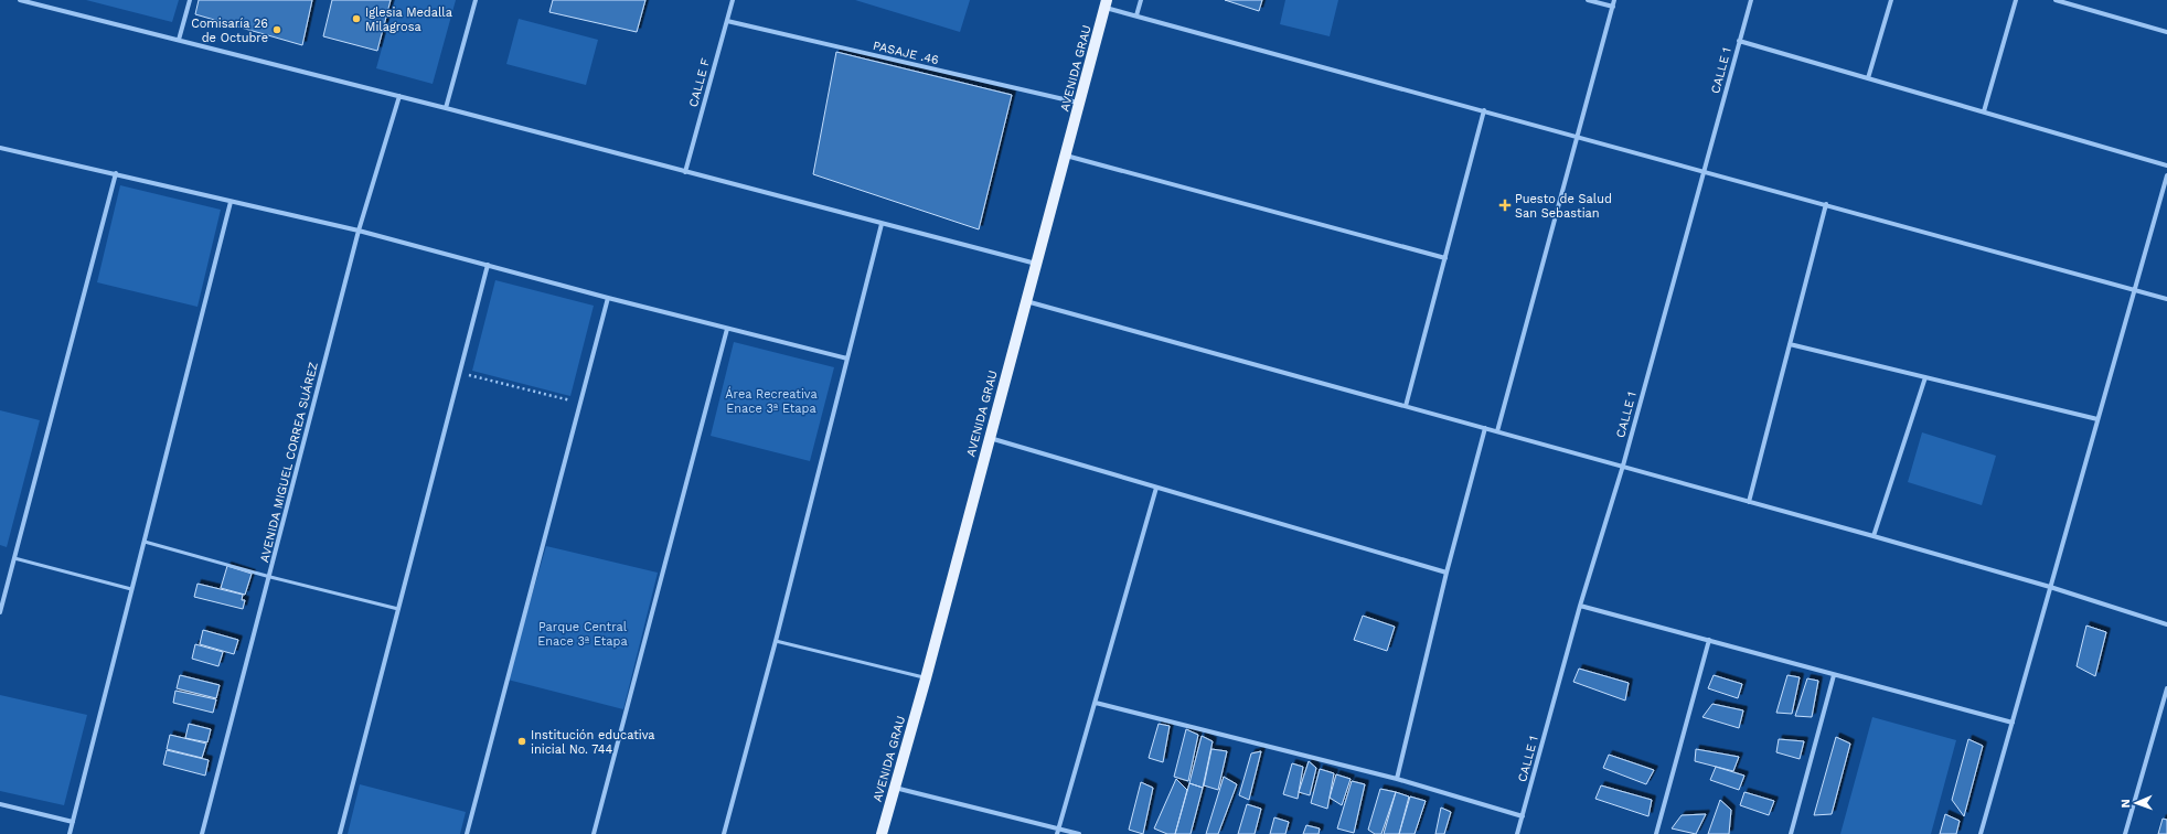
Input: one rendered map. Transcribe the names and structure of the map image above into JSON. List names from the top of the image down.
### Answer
{
  "streets": {
    "main road": ["AVENIDA GRAU"],
    "street": [
      "PASAJE .46",
      "CALLE 1",
      "CALLE F",
      "AVENIDA MIGUEL CORREA SUÁREZ"
    ]
  },
  "crossings": [
    ["PASAJE .46", "AVENIDA GRAU"],
    ["PASAJE .46", "CALLE F"]
  ],
  "parks": ["Área Recreativa Enace 3ª Etapa", "Parque Central Enace 3ª Etapa"],
  "places": {
    "other": ["Iglesia Medalla Milagrosa", "Comisaría 26 de Octubre", "Institución educativa inicial No. 744"],
    "health": ["Puesto de Salud San Sebastian"]
  },
  "north": "left"
}
